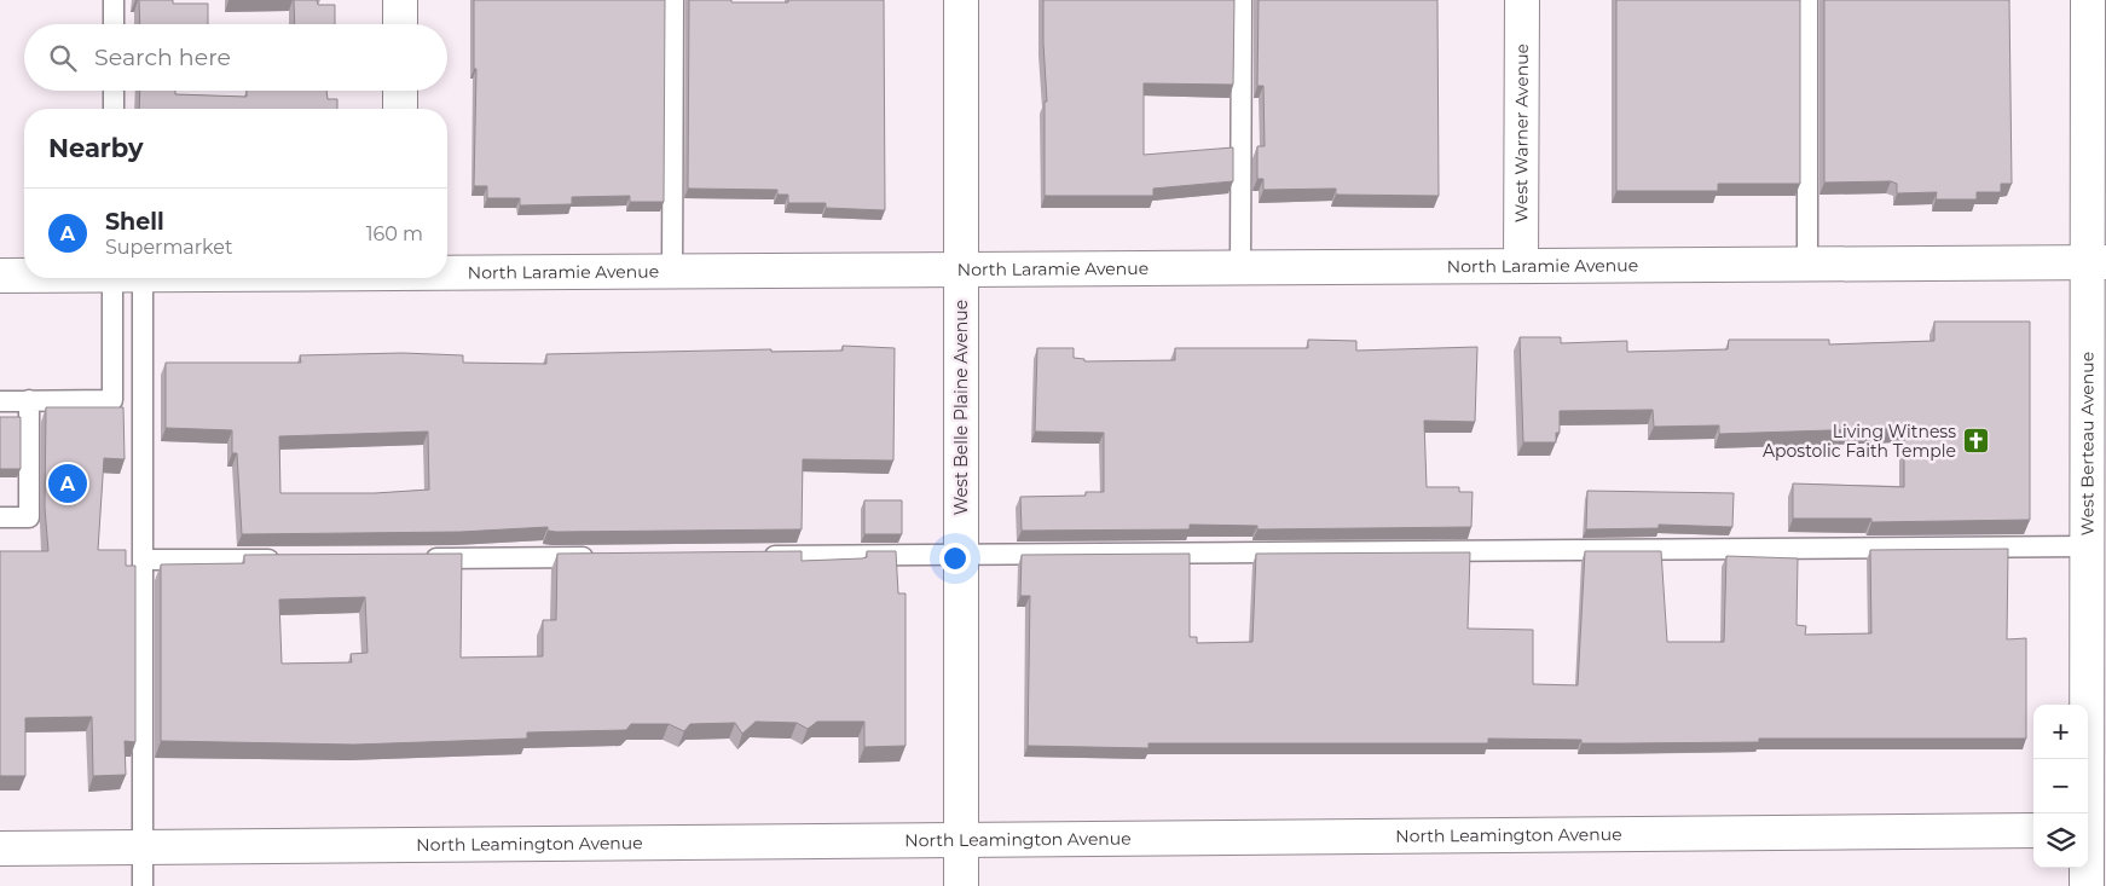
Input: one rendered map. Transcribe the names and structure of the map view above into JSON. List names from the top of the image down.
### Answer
{
  "streets": {
    "street": [
      "West Warner Avenue",
      "North Laramie Avenue",
      "West Belle Plaine Avenue",
      "West Berteau Avenue",
      "North Leamington Avenue"
    ]
  },
  "crossings": [
    ["West Warner Avenue", "North Laramie Avenue"],
    ["North Laramie Avenue", "West Belle Plaine Avenue"],
    ["North Laramie Avenue", "West Berteau Avenue"],
    ["West Belle Plaine Avenue", "North Leamington Avenue"]
  ],
  "places": {
    "church": ["Living Witness Apostolic Faith Temple"]
  },
  "page": {
    "search": "Search here",
    "heading": "Nearby",
    "list": [
      {
        "mark": "A",
        "name": "Shell",
        "note": "Supermarket",
        "value": "160 m"
      }
    ],
    "pins": "A",
    "map_buttons": ["+", "−"]
  }
}
